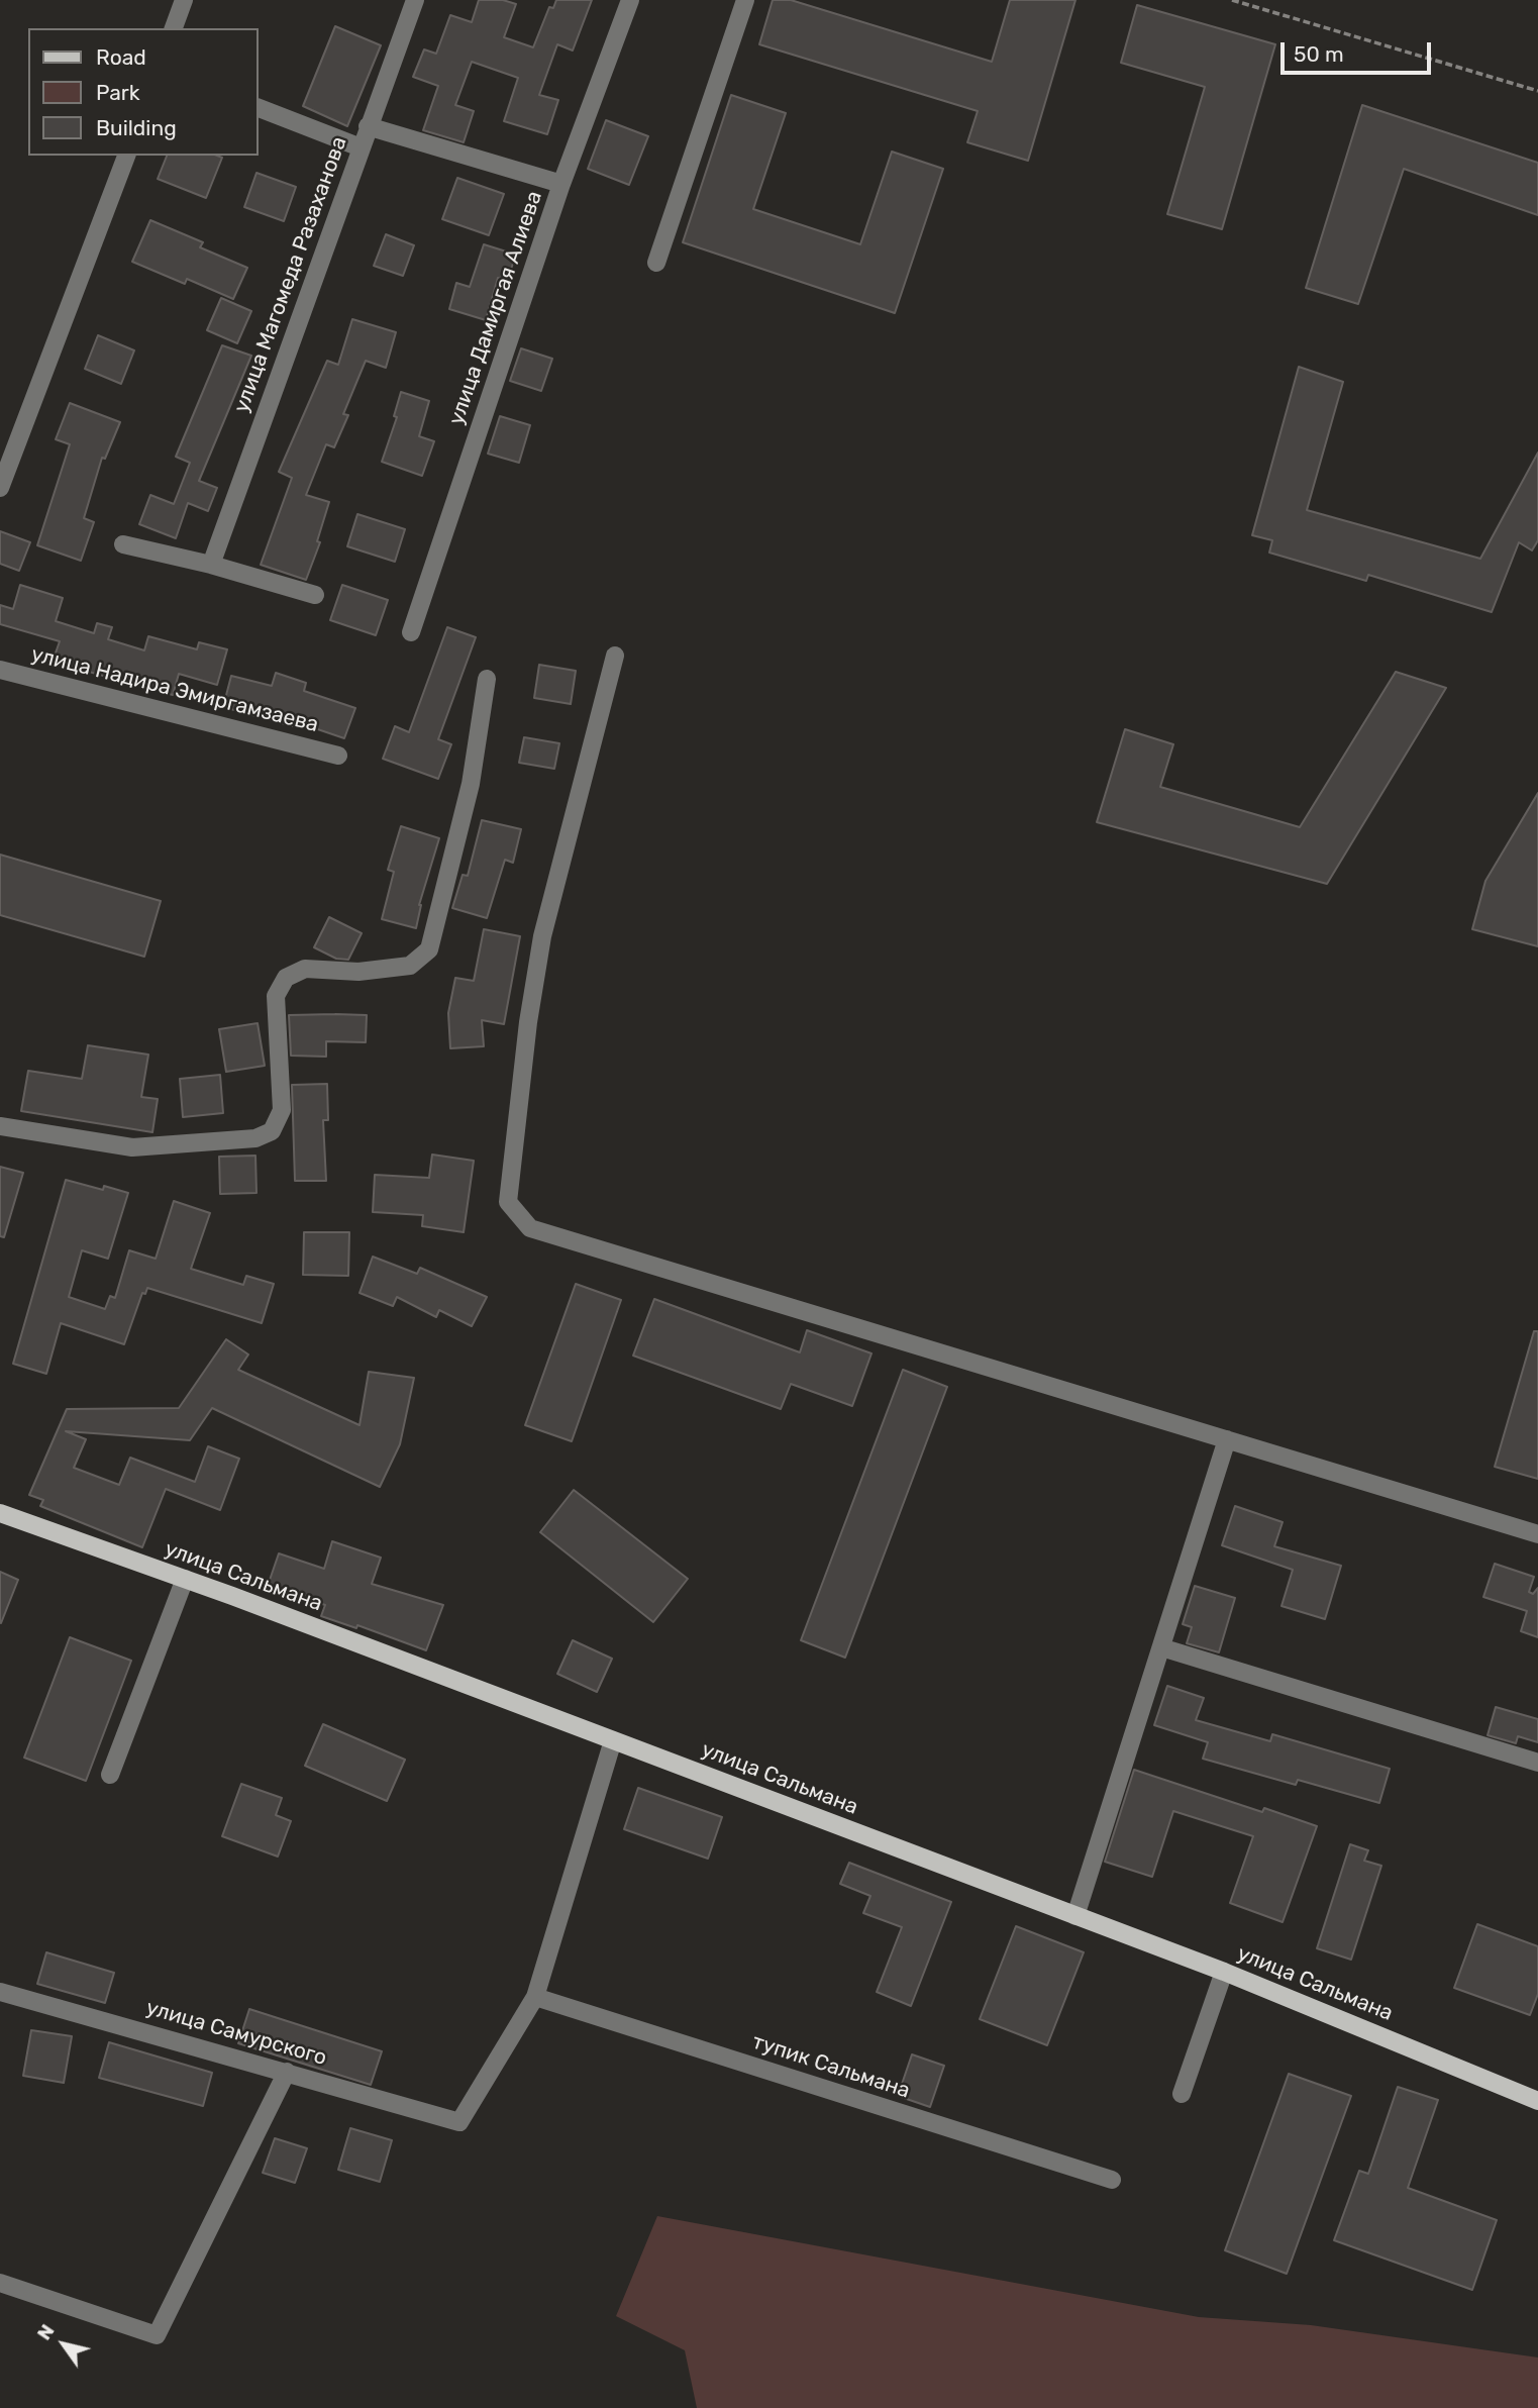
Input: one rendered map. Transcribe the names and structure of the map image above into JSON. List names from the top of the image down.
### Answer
{
  "streets": {
    "main road": ["улица Сальмана"],
    "street": [
      "улица Магомеда Разаханова",
      "улица Дамиргая Алиева",
      "улица Надира Эмиргамзаева",
      "улица Самурского",
      "тупик Сальмана"
    ]
  },
  "crossings": [
    ["улица Самурского", "тупик Сальмана"]
  ],
  "legend": ["Road", "Park", "Building"],
  "scale_bar": "50 m",
  "north": "top left"
}
